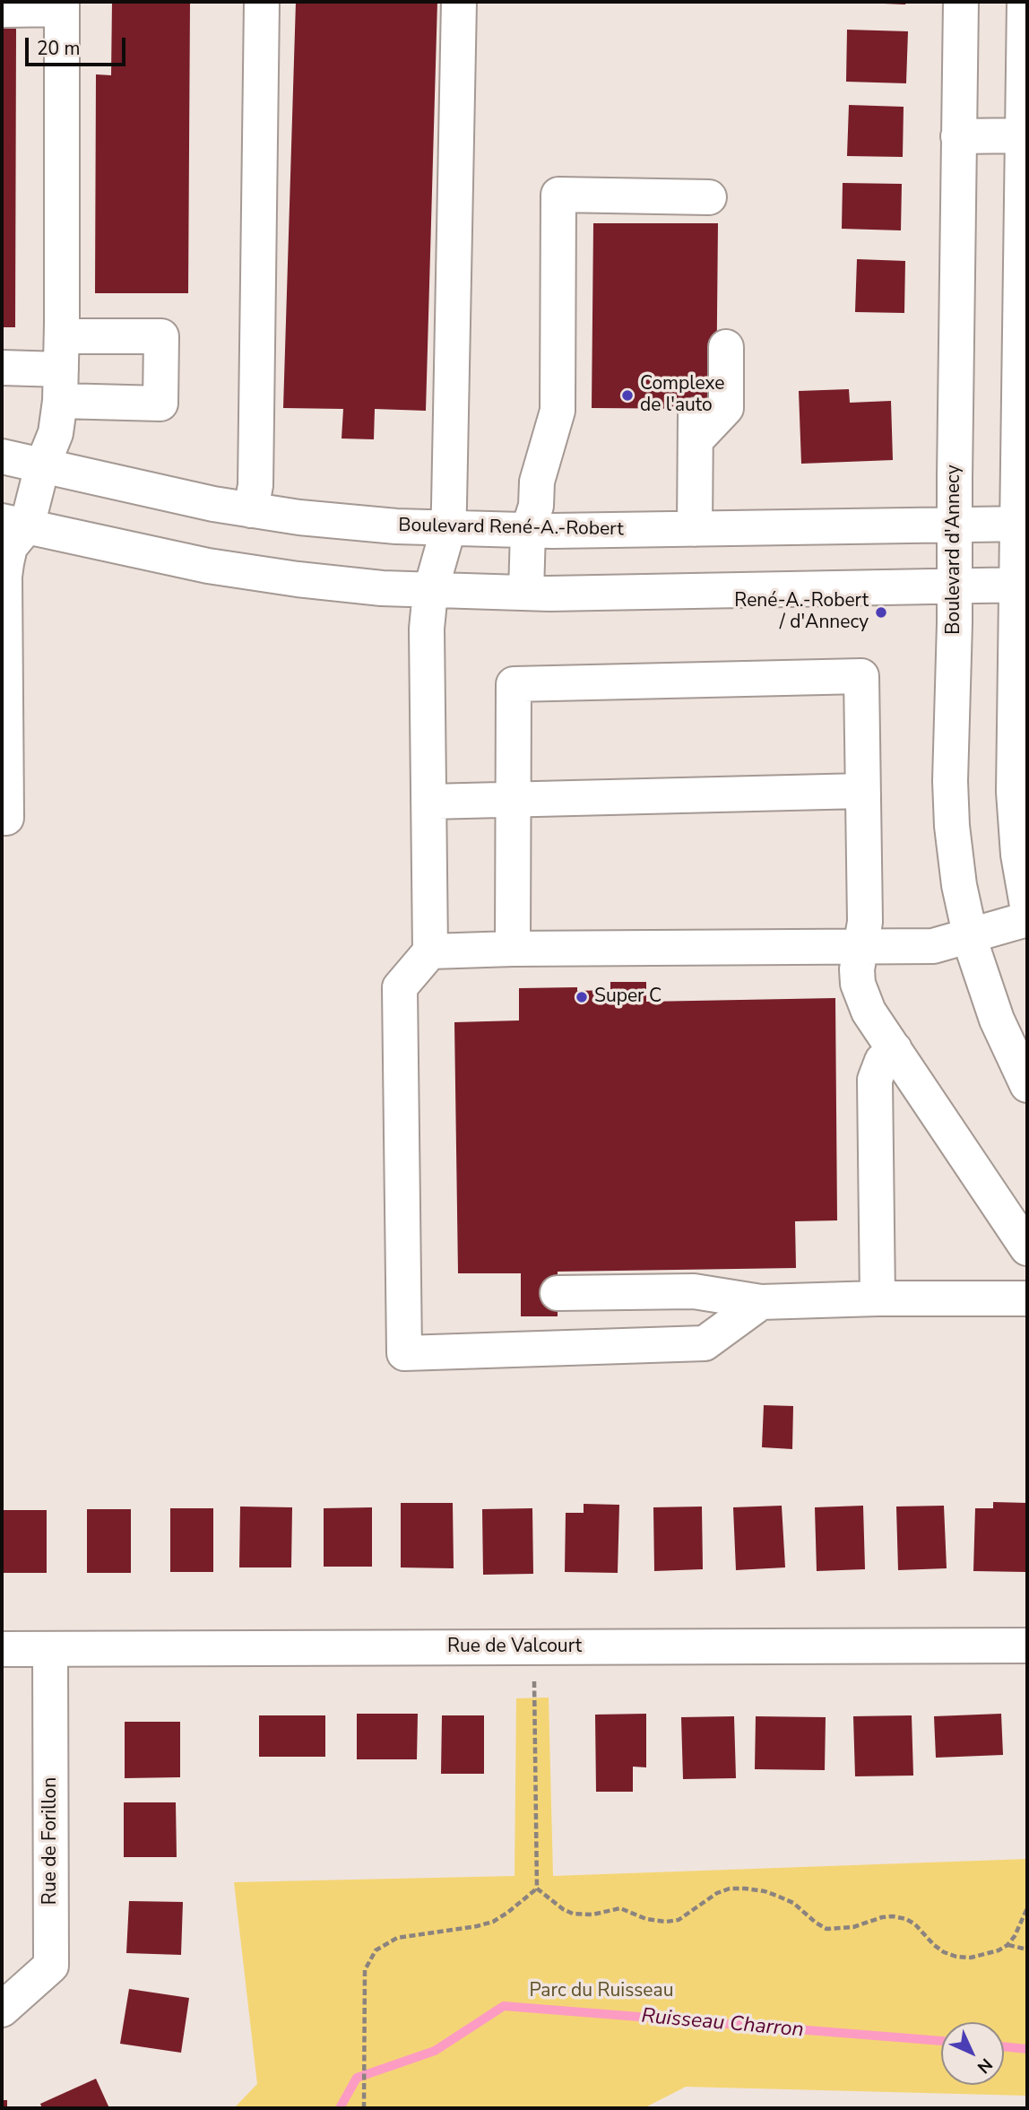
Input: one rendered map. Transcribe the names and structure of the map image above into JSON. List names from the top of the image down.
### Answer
{
  "streets": {
    "street": [
      "Boulevard René-A.-Robert",
      "Boulevard d'Annecy",
      "Rue de Valcourt",
      "Rue de Forillon"
    ]
  },
  "crossings": [
    ["Boulevard René-A.-Robert", "Boulevard d'Annecy"],
    ["Rue de Valcourt", "Rue de Forillon"]
  ],
  "water": ["Ruisseau Charron"],
  "parks": ["Parc du Ruisseau"],
  "places": ["Complexe de l'auto", "René-A.-Robert / d'Annecy", "Super C"],
  "scale_bar": "20 m",
  "north": "bottom right"
}
